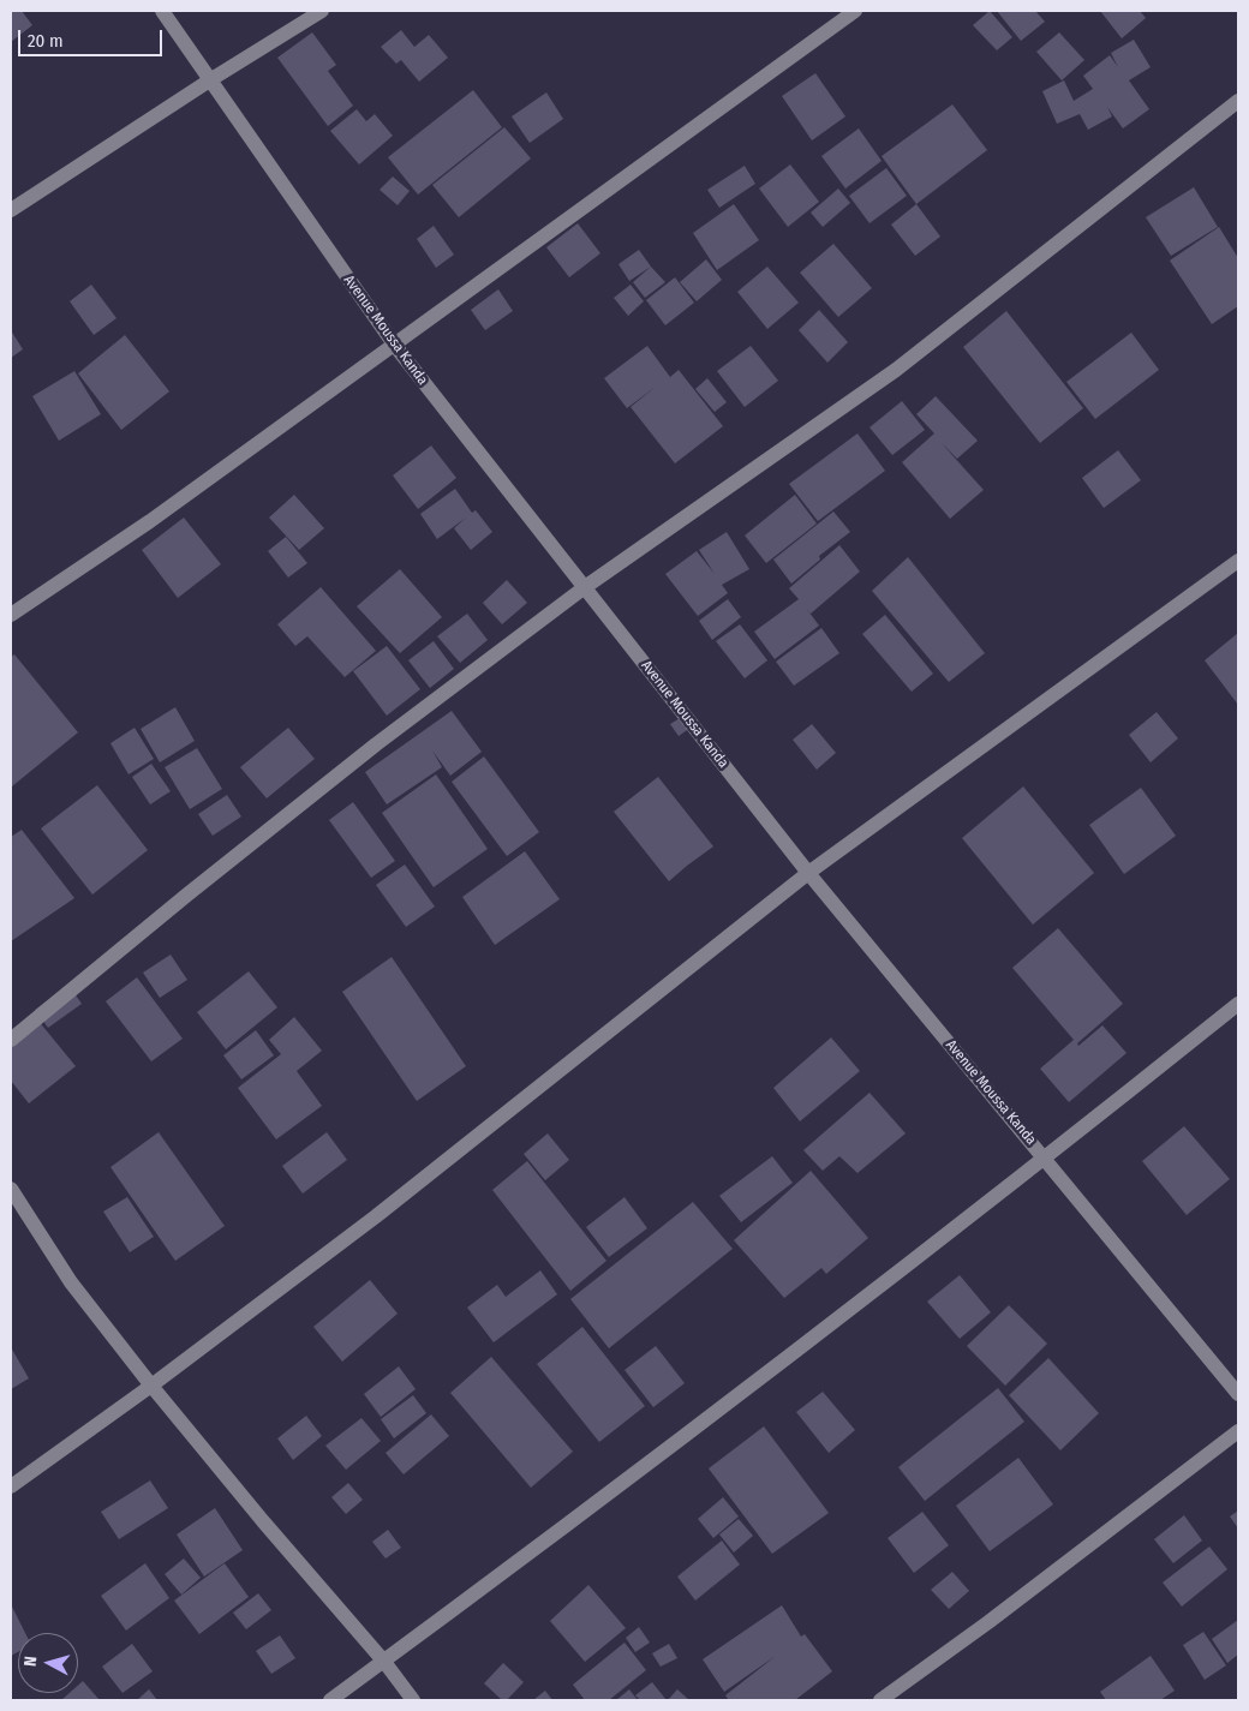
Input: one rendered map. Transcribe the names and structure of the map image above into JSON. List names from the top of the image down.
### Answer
{
  "streets": {
    "street": ["Avenue Moussa Kanda"]
  },
  "scale_bar": "20 m",
  "north": "left"
}
